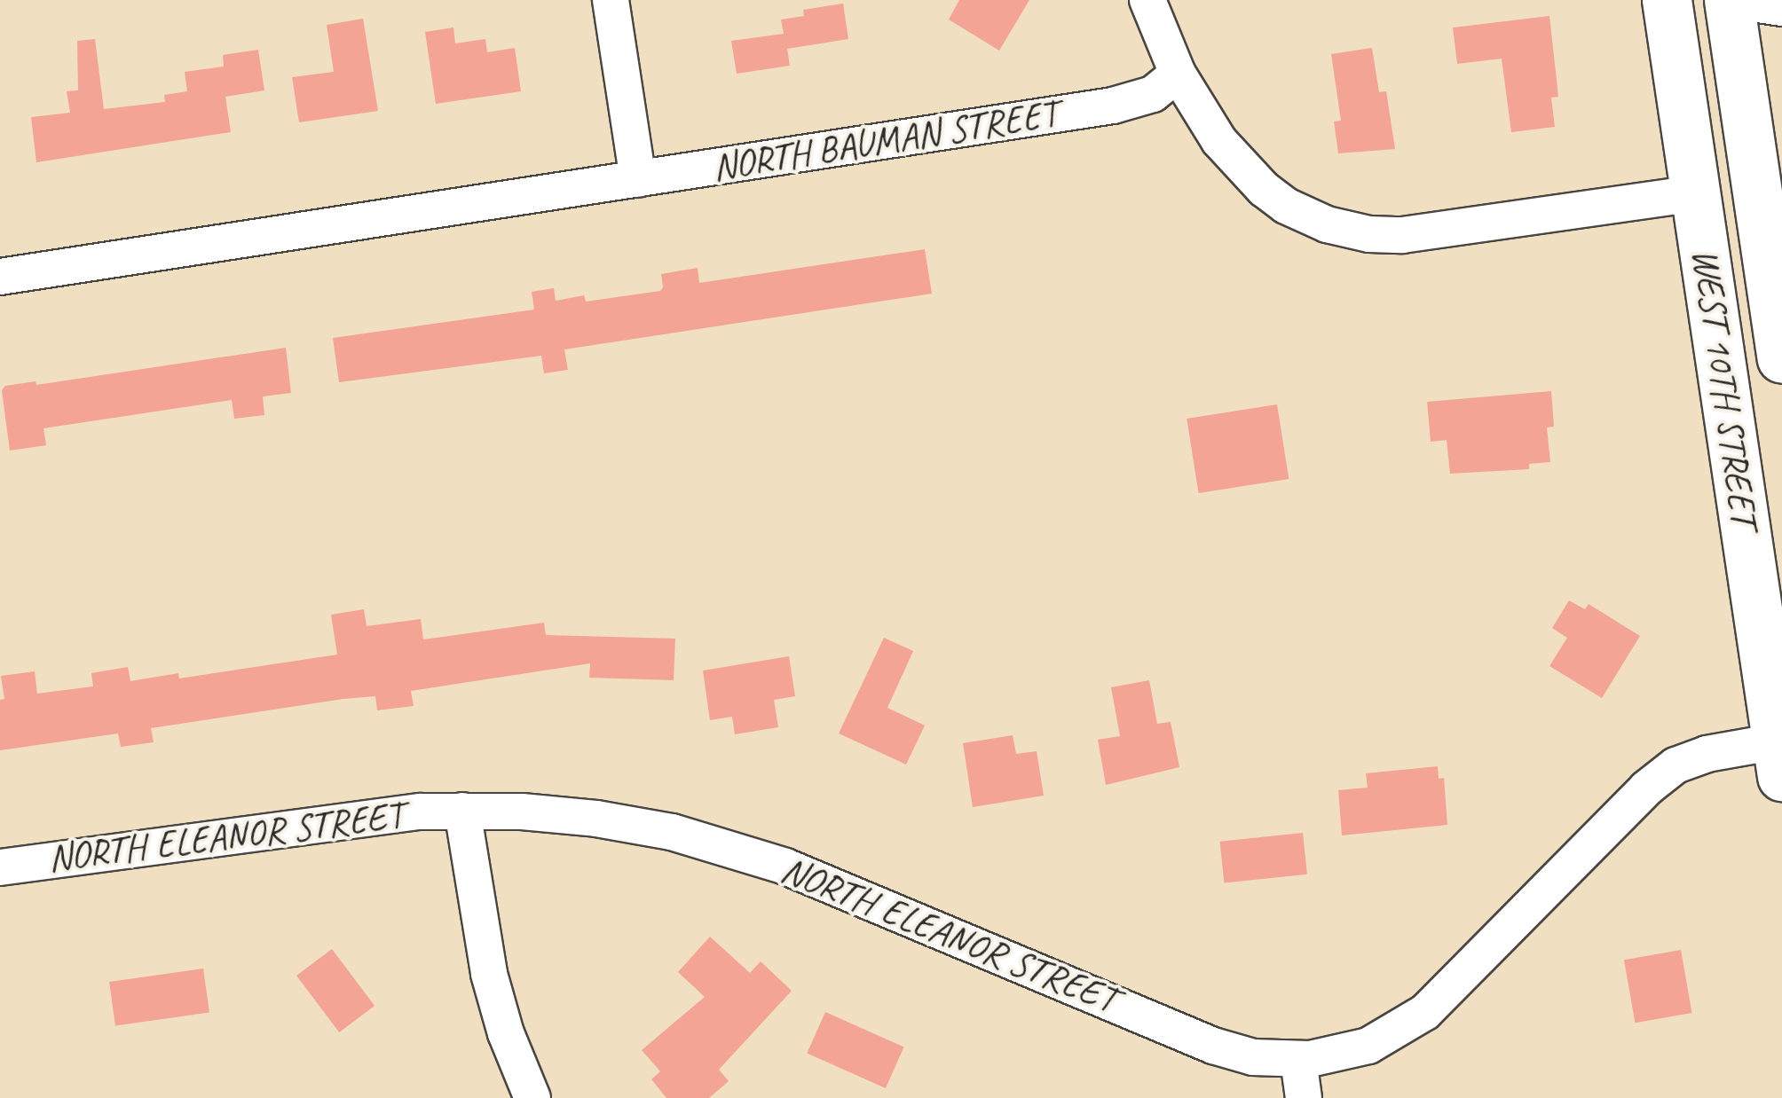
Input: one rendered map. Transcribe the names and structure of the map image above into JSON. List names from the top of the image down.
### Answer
{
  "streets": {
    "main road": ["WEST 10TH STREET"],
    "street": ["NORTH BAUMAN STREET", "NORTH ELEANOR STREET"]
  },
  "crossings": [
    ["WEST 10TH STREET", "NORTH ELEANOR STREET"]
  ]
}
